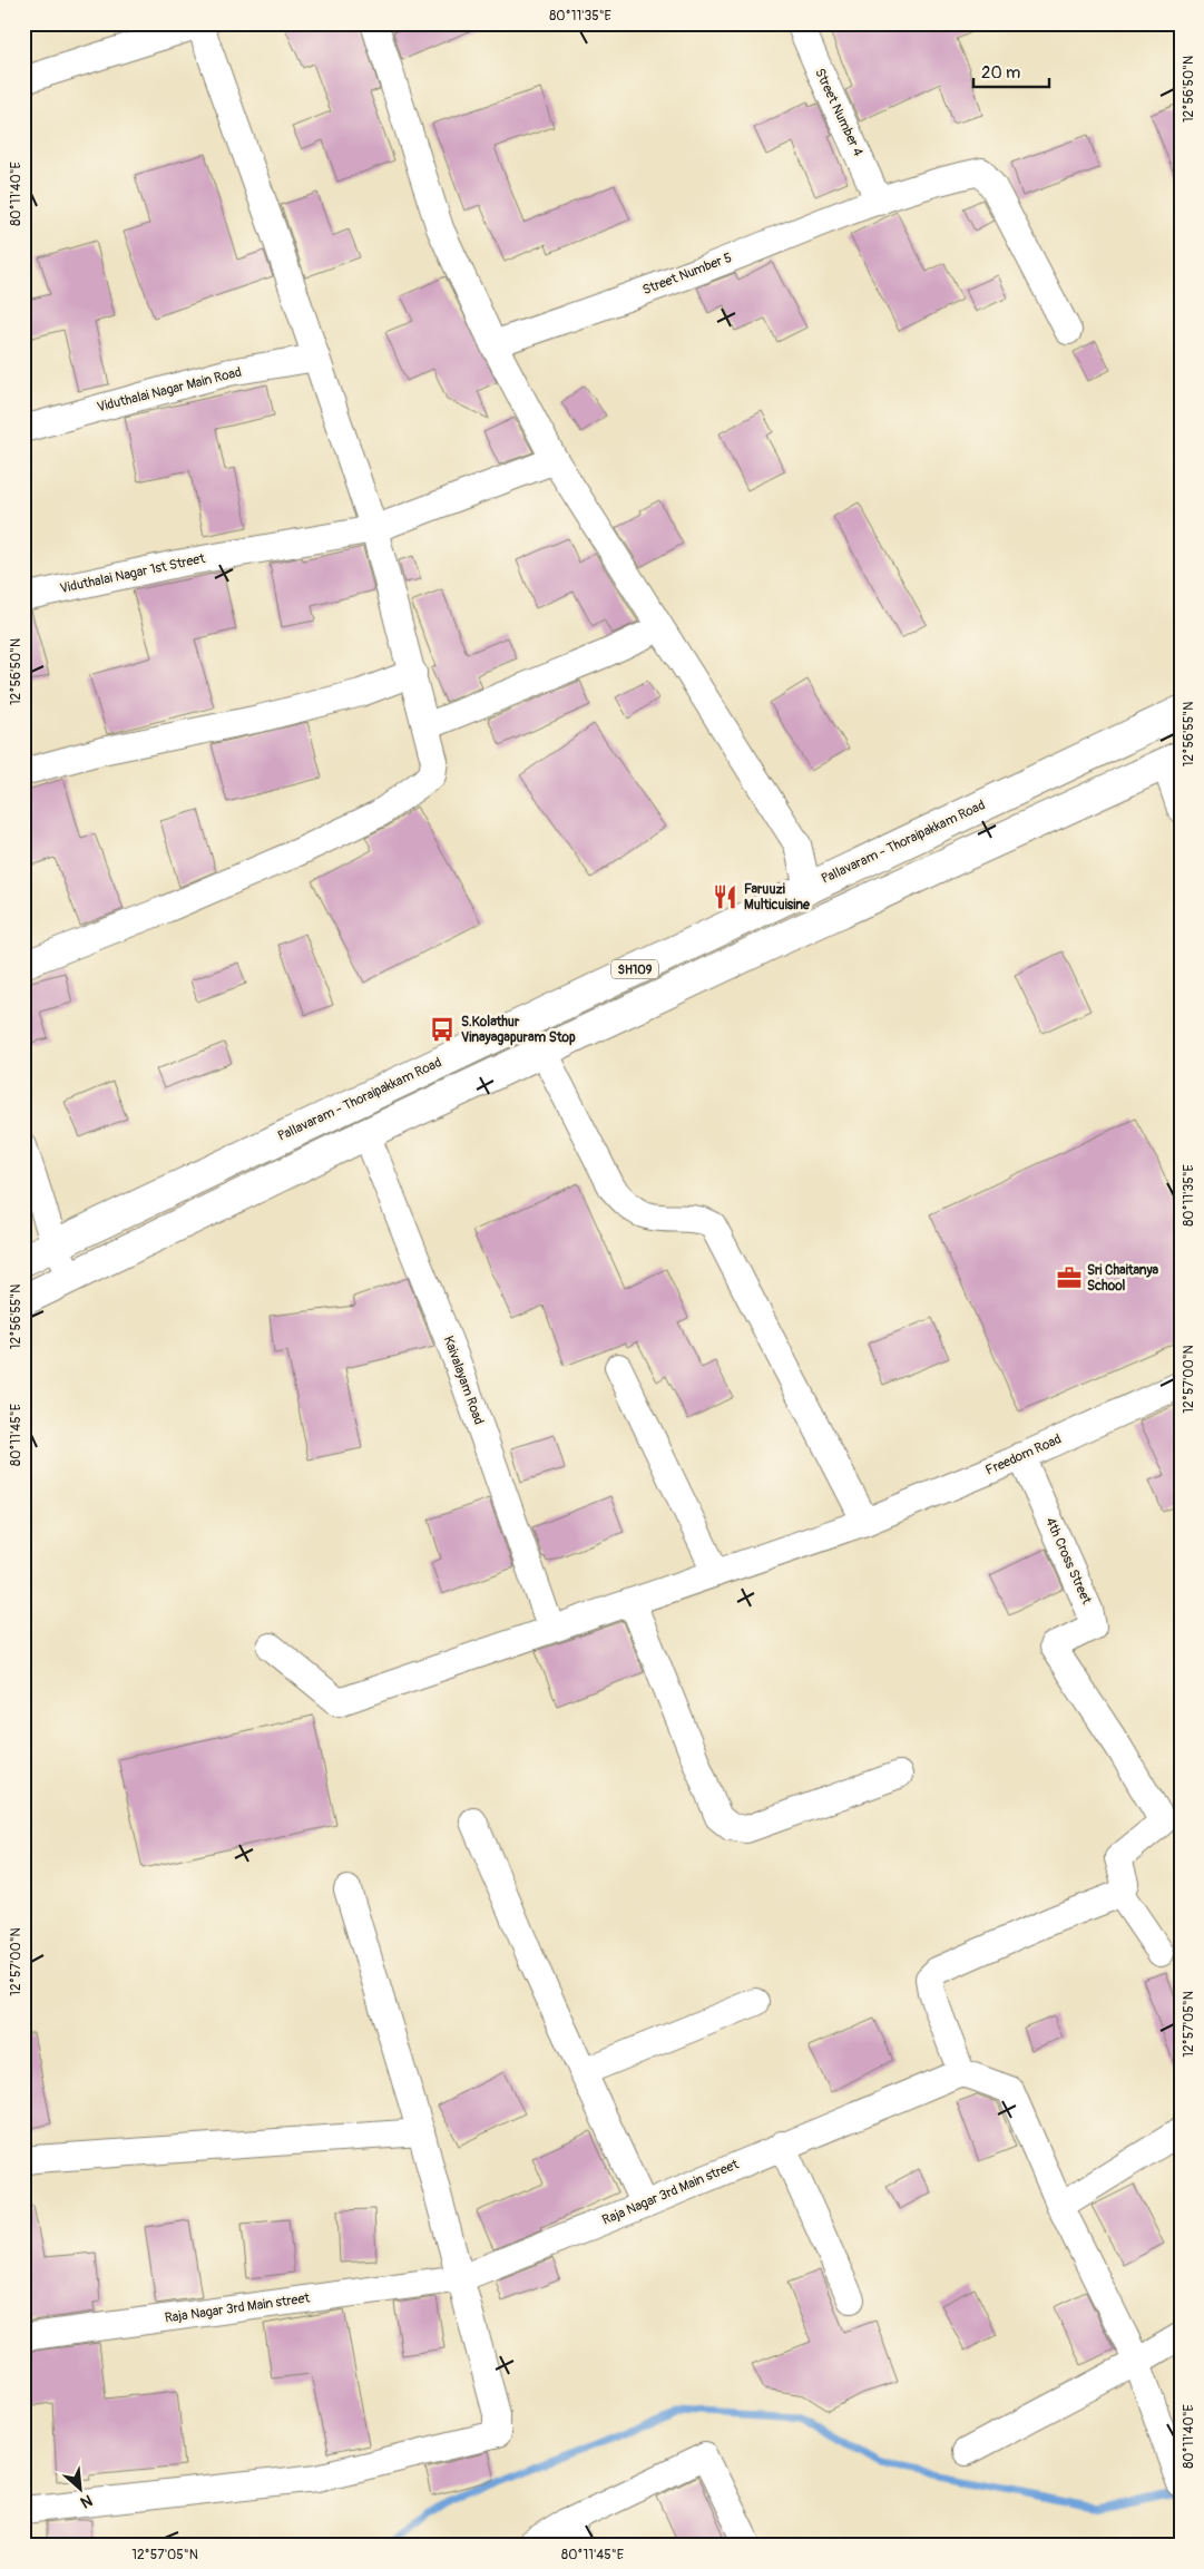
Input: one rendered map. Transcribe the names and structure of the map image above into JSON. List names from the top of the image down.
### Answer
{
  "streets": {
    "main road": ["Pallavaram - Thoraipakkam Road", "SH109"],
    "street": [
      "Street Number 4",
      "Street Number 5",
      "Viduthalai Nagar Main Road",
      "Viduthalai Nagar 1st Street",
      "Kaivalayam Road",
      "Freedom Road",
      "4th Cross Street",
      "Raja Nagar 3rd Main street"
    ]
  },
  "crossings": [
    ["Street Number 4", "Street Number 5"],
    ["SH109", "Kaivalayam Road"],
    ["Kaivalayam Road", "Freedom Road"],
    ["Freedom Road", "4th Cross Street"]
  ],
  "places": {
    "restaurant": ["Faruuzi Multicuisine"],
    "bus stop": ["S.Kolathur Vinayagapuram Stop"],
    "office": ["Sri Chaitanya School"]
  },
  "scale_bar": "20 m",
  "north": "bottom right",
  "coordinates": [
    "80°11'35\"E",
    "12°56'50\"N",
    "80°11'40\"E",
    "12°56'55\"N",
    "12°57'00\"N",
    "80°11'45\"E",
    "12°57'05\"N"
  ]
}
